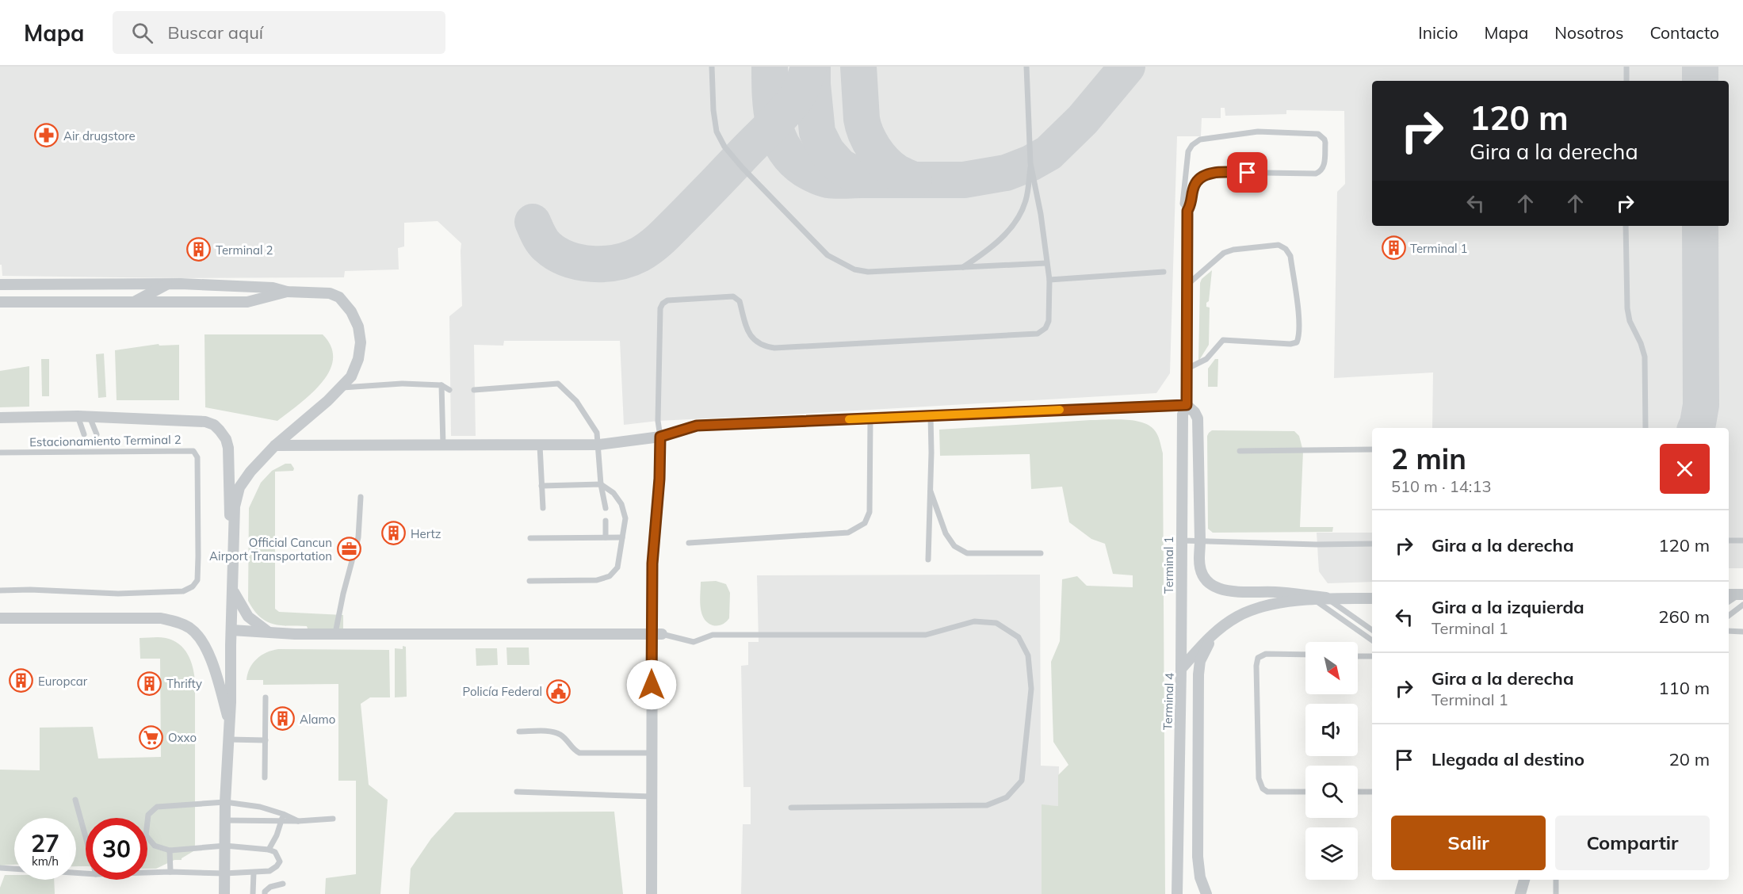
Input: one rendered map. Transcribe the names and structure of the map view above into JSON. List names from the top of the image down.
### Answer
{
  "streets": {
    "street": ["Terminal 1", "Terminal 4"],
    "lane": ["Estacionamiento Terminal 2"]
  },
  "crossings": [
    ["Terminal 1", "Terminal 4"]
  ],
  "places": {
    "pharmacy": ["Air drugstore"],
    "building": [
      "Terminal 1",
      "Terminal 2",
      "Hertz",
      "Europcar",
      "Thrifty",
      "Alamo"
    ],
    "office": ["Official Cancun Airport Transportation"],
    "public building": ["Policía Federal"],
    "supermarket": ["Oxxo"]
  },
  "north": "bottom right",
  "page": {
    "header": "Mapa",
    "search": "Buscar aquí",
    "nav": [
      "Inicio",
      "Mapa",
      "Nosotros",
      "Contacto"
    ],
    "turn": ["120 m", "Gira a la derecha"],
    "heading": ["2 min", "510 m · 14:13"],
    "list": [
      {
        "name": "Gira a la derecha",
        "value": "120 m"
      },
      {
        "name": "Gira a la izquierda",
        "note": "Terminal 1",
        "value": "260 m"
      },
      {
        "name": "Gira a la derecha",
        "note": "Terminal 1",
        "value": "110 m"
      },
      {
        "name": "Llegada al destino",
        "value": "20 m"
      }
    ],
    "buttons": ["Salir", "Compartir"],
    "speed": "27 km/h",
    "limit": "30"
  }
}
